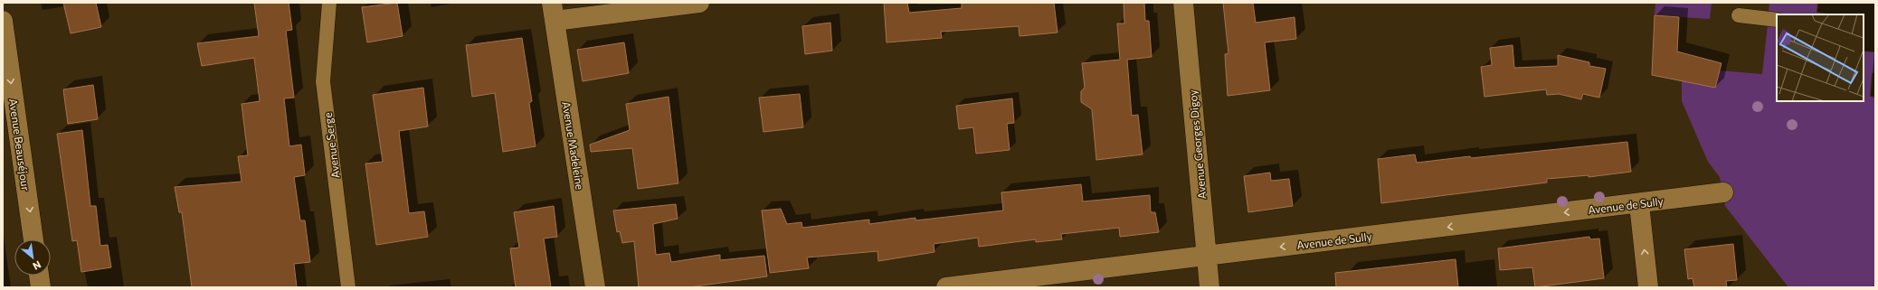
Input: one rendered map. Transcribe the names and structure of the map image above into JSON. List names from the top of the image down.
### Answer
{
  "streets": {
    "street": [
      "Avenue Beauséjour",
      "Avenue Georges Digoy",
      "Avenue Madeleine",
      "Avenue de Sully"
    ],
    "lane": ["Avenue Serge"]
  },
  "crossings": [
    ["Avenue Georges Digoy", "Avenue de Sully"]
  ],
  "one_way": ["Avenue Beauséjour", "Avenue de Sully"],
  "north": "bottom right"
}
